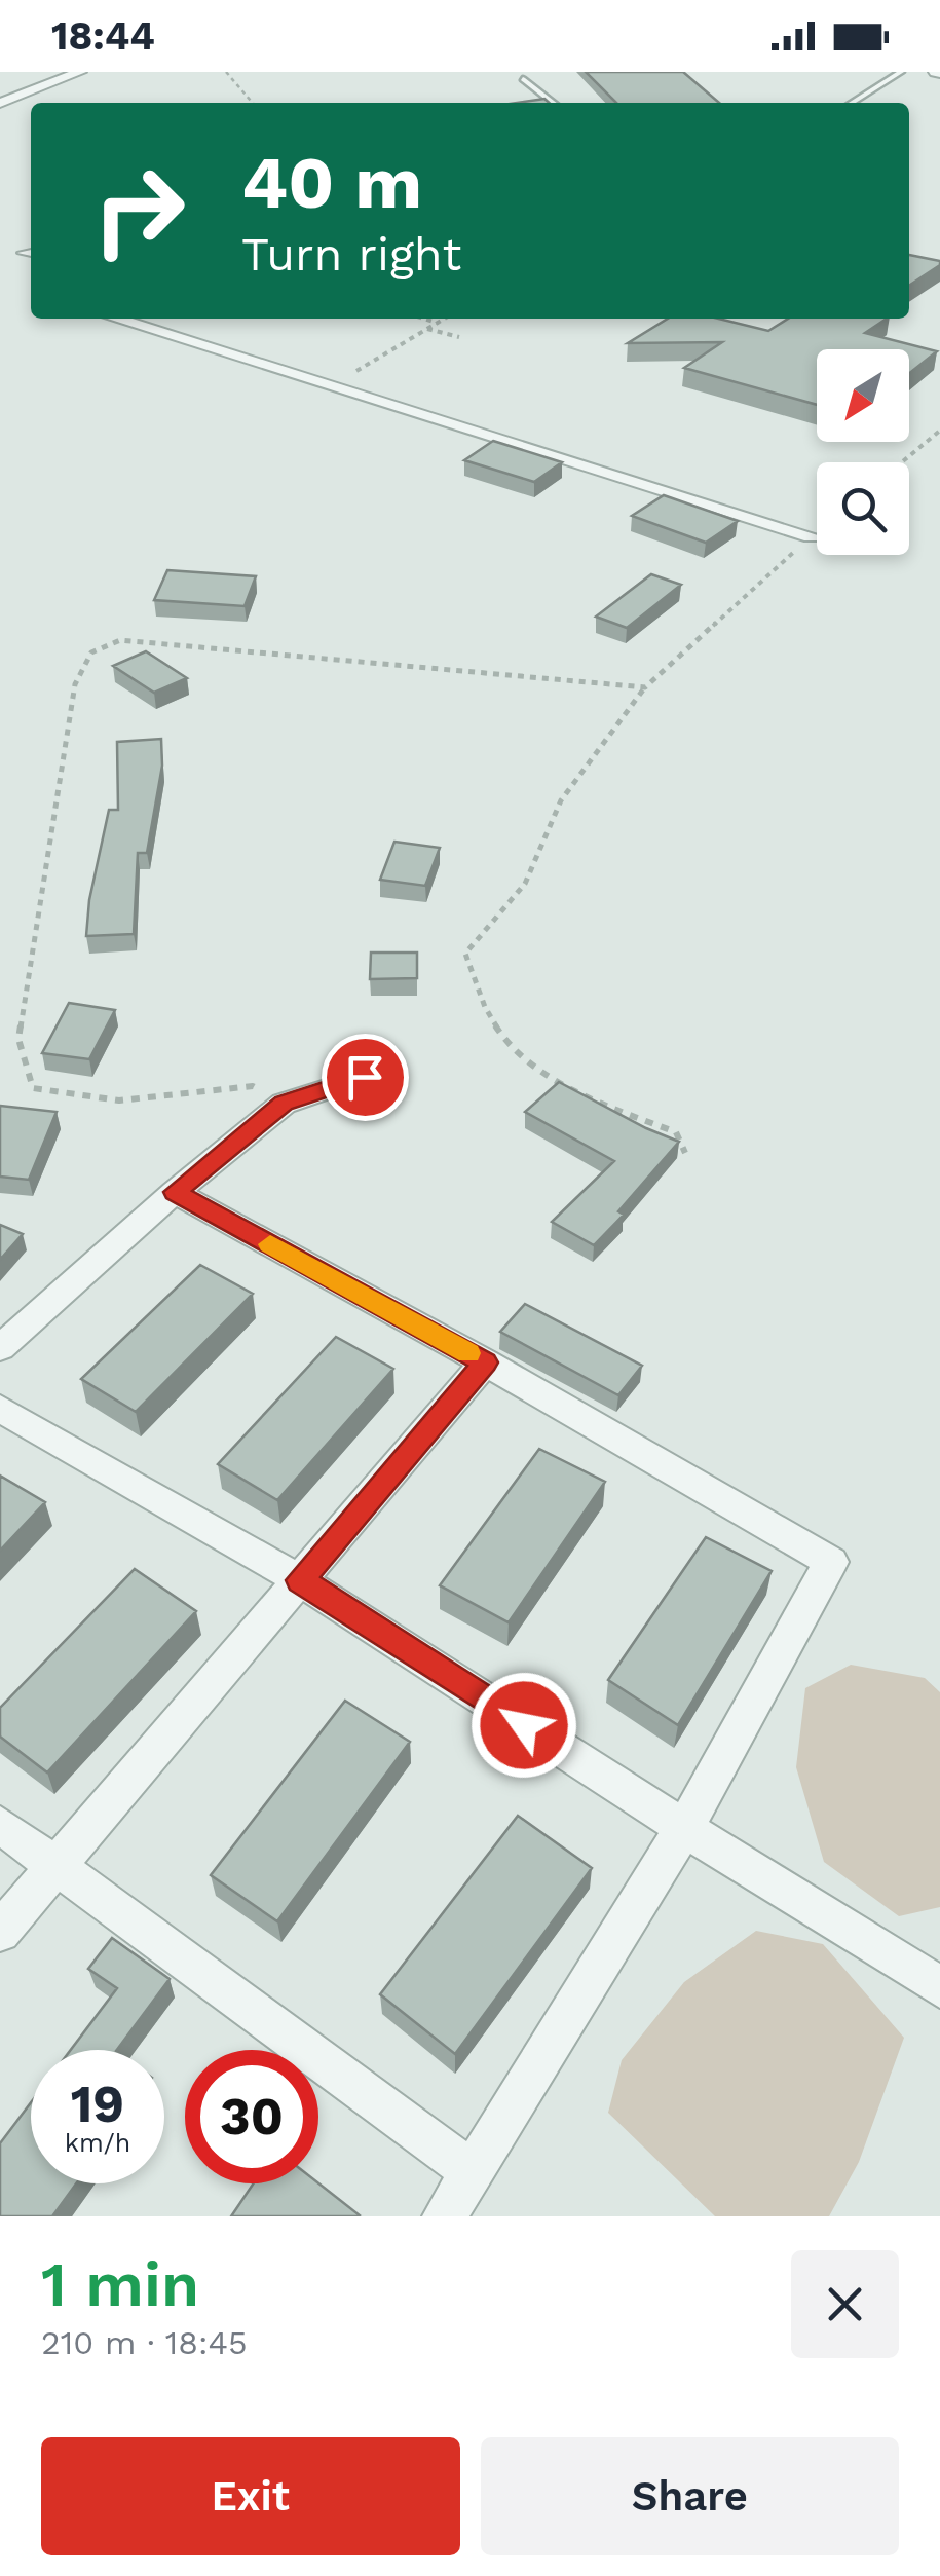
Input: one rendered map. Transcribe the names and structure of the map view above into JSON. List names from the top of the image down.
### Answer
{
  "north": "bottom left",
  "page": {
    "status": "18:44",
    "turn": ["40 m", "Turn right"],
    "speed": "19 km/h",
    "limit": "30",
    "heading": ["1 min", "210 m · 18:45"],
    "buttons": ["Exit", "Share"]
  }
}
